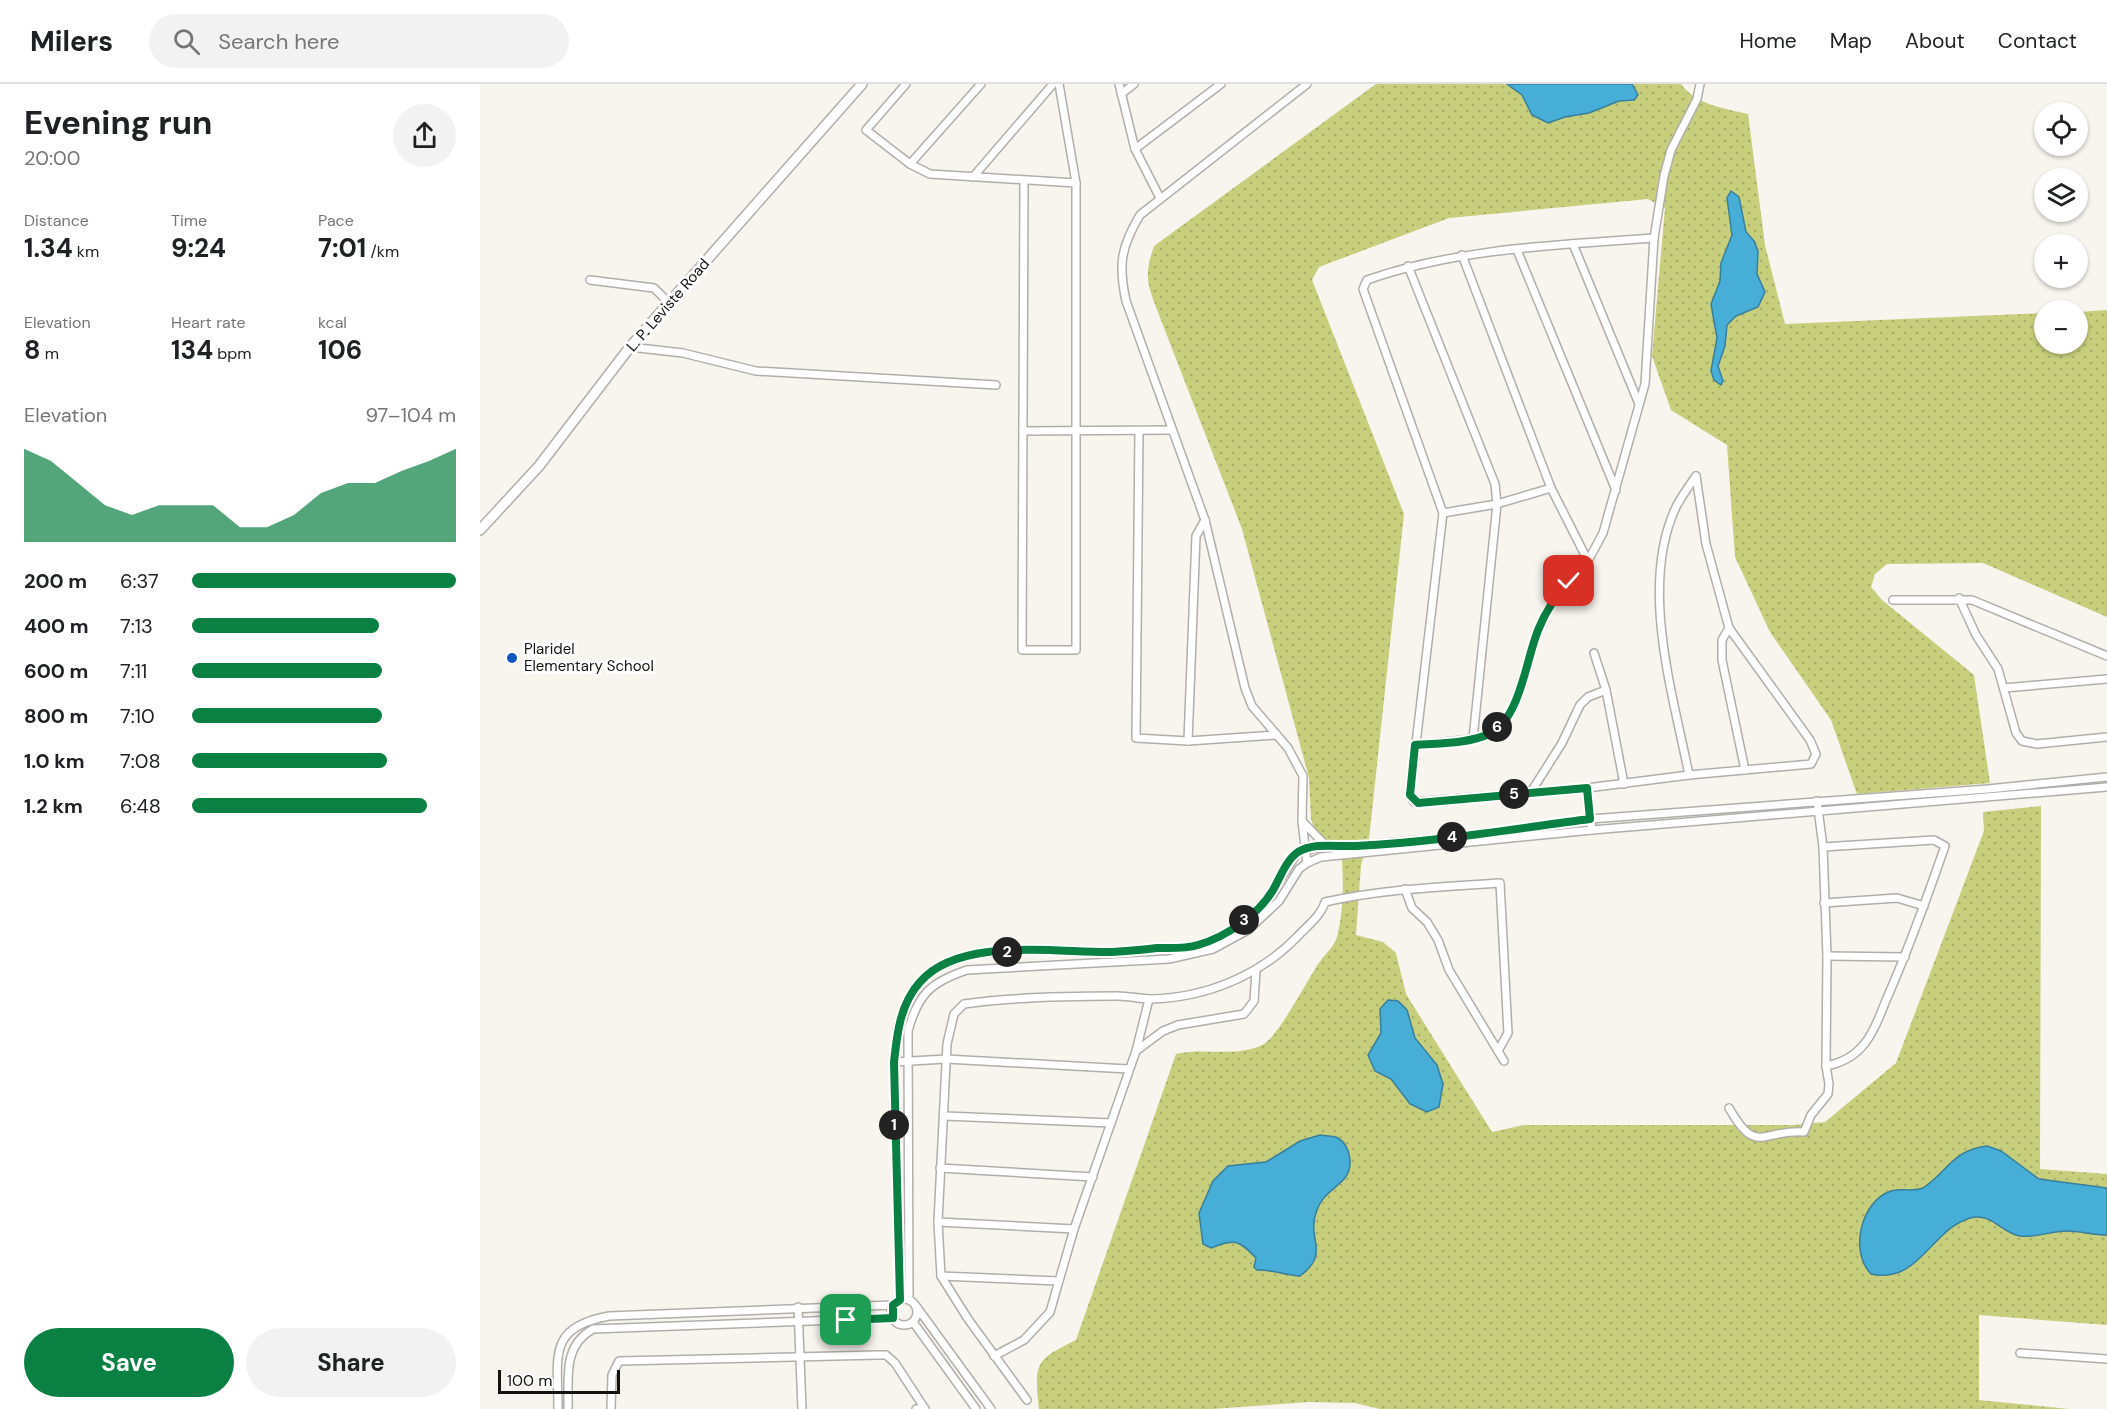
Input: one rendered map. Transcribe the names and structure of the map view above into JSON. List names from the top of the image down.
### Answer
{
  "streets": {
    "main road": ["L. P. Leviste Road"]
  },
  "places": ["Plaridel Elementary School"],
  "scale_bar": "100 m",
  "page": {
    "header": "Milers",
    "search": "Search here",
    "nav": [
      "Home",
      "Map",
      "About",
      "Contact"
    ],
    "heading": ["Evening run", "20:00"],
    "map_buttons": ["+", "−"],
    "stats": [
      ["Distance", "1.34 km"],
      ["Time", "9:24"],
      ["Pace", "7:01 /km"],
      ["Elevation", "8 m"],
      ["Heart rate", "134 bpm"],
      ["kcal", "106"]
    ],
    "chart": ["Elevation", "97–104 m"],
    "list": [
      {
        "name": "200 m",
        "note": "6:37"
      },
      {
        "name": "400 m",
        "note": "7:13"
      },
      {
        "name": "600 m",
        "note": "7:11"
      },
      {
        "name": "800 m",
        "note": "7:10"
      },
      {
        "name": "1.0 km",
        "note": "7:08"
      },
      {
        "name": "1.2 km",
        "note": "6:48"
      }
    ],
    "pins": [
      "6",
      "5",
      "4",
      "3",
      "2",
      "1"
    ],
    "buttons": ["Save", "Share"],
    "scale": "100 m"
  }
}
